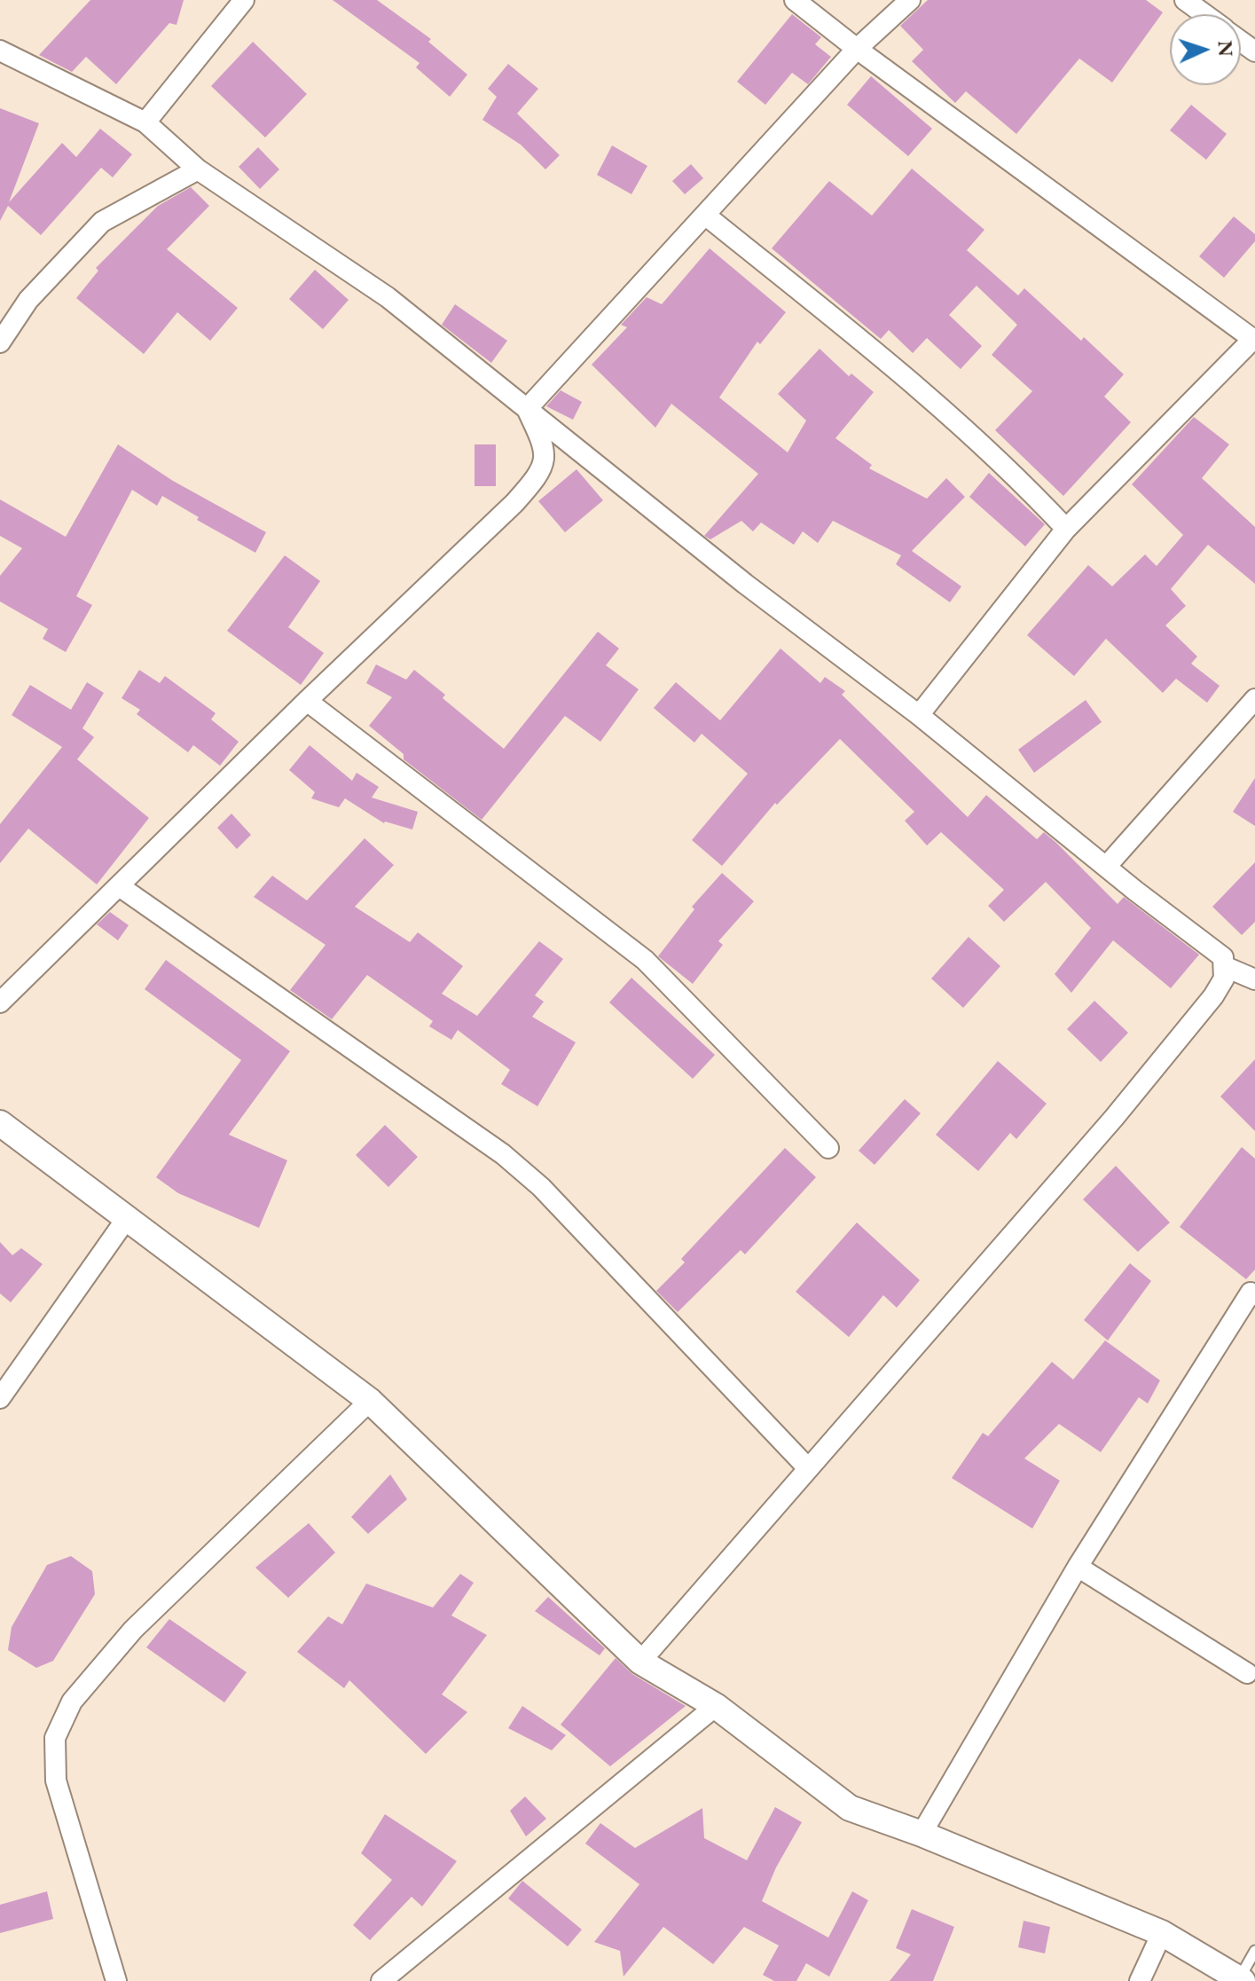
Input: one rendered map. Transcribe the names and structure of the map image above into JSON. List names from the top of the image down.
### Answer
{
  "north": "right"
}
